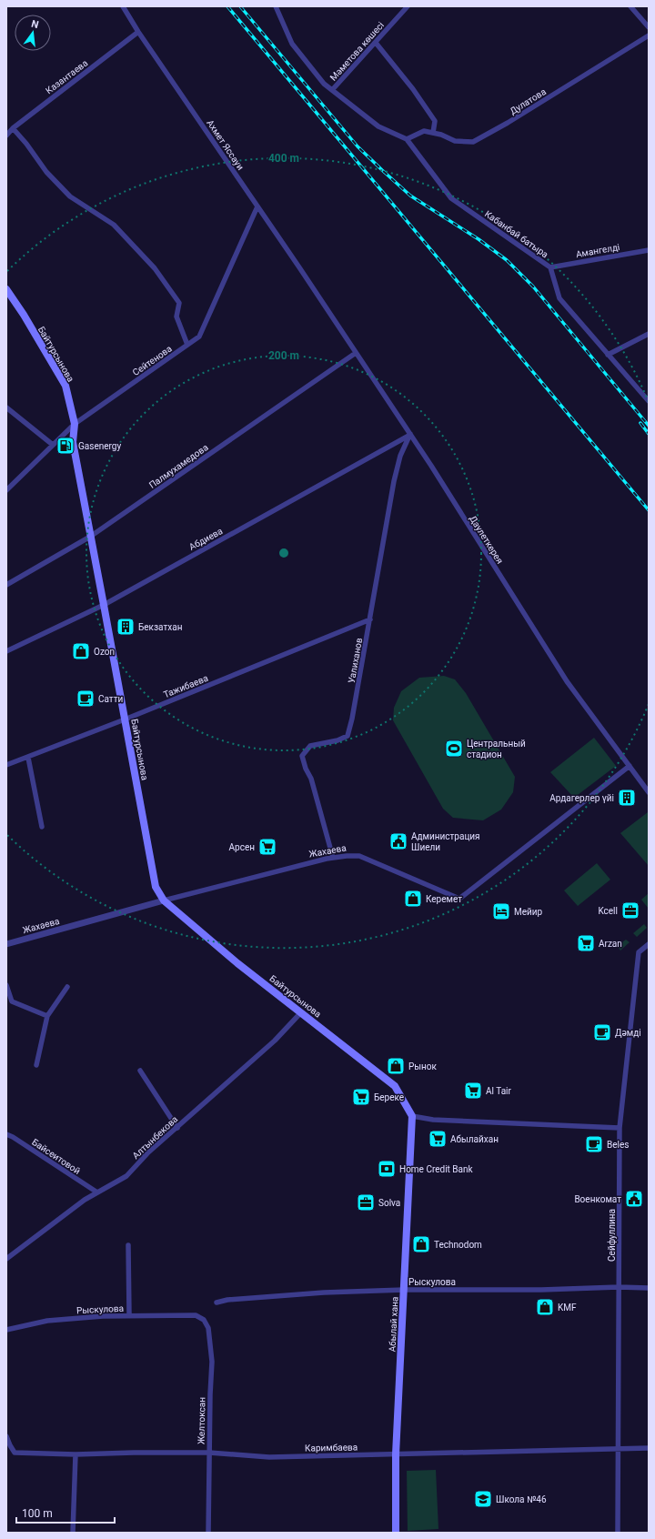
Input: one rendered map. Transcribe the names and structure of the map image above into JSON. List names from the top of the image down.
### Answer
{
  "streets": {
    "main road": ["Байтурсынова", "Абылай хана"],
    "street": [
      "Мәметова көшесі",
      "Казантаева",
      "Дулатова",
      "Ахмет Яссауи",
      "Кабанбай батыра",
      "Амангелді",
      "Сейтенова",
      "Палмухамедова",
      "Абдиева",
      "Даулеткерея",
      "Уалиханов",
      "Тажибаева",
      "Жахаева",
      "Алтынбекова",
      "Байсеитовой",
      "Сейфуллина",
      "Рыскулова",
      "Желтоксан",
      "Каримбаева"
    ]
  },
  "crossings": [
    ["Казантаева", "Ахмет Яссауи"],
    ["Дулатова", "Кабанбай батыра"],
    ["Ахмет Яссауи", "Сейтенова"],
    ["Ахмет Яссауи", "Даулеткерея"],
    ["Кабанбай батыра", "Амангелді"],
    ["Байтурсынова", "Сейтенова"],
    ["Байтурсынова", "Палмухамедова"],
    ["Байтурсынова", "Абдиева"],
    ["Байтурсынова", "Тажибаева"],
    ["Байтурсынова", "Жахаева"],
    ["Байтурсынова", "Алтынбекова"],
    ["Байтурсынова", "Абылай хана"],
    ["Палмухамедова", "Даулеткерея"],
    ["Абдиева", "Даулеткерея"],
    ["Абдиева", "Уалиханов"],
    ["Даулеткерея", "Уалиханов"],
    ["Даулеткерея", "Жахаева"],
    ["Уалиханов", "Тажибаева"],
    ["Уалиханов", "Жахаева"],
    ["Алтынбекова", "Байсеитовой"],
    ["Сейфуллина", "Рыскулова"],
    ["Сейфуллина", "Каримбаева"],
    ["Рыскулова", "Абылай хана"],
    ["Рыскулова", "Желтоксан"],
    ["Абылай хана", "Каримбаева"],
    ["Желтоксан", "Каримбаева"]
  ],
  "places": {
    "fuel station": ["Gasenergy"],
    "building": ["Бекзатхан", "Ардагерлер үйі"],
    "shop": [
      "Ozon",
      "Керемет",
      "Рынок",
      "Technodom",
      "KMF"
    ],
    "cafe": ["Сатти", "Дәмді", "Beles"],
    "sports": ["Центральный стадион"],
    "public building": ["Администрация Шиели", "Военкомат"],
    "supermarket": [
      "Арсен",
      "Arzan",
      "Al Tair",
      "Береке",
      "Абылайхан"
    ],
    "office": ["Kcell", "Solva"],
    "hotel": ["Мейир"],
    "bank": ["Home Credit Bank"],
    "school or university": ["Школа №46"]
  },
  "scale_bar": "100 m",
  "north": "top",
  "rings": ["400 m", "200 m"]
}
